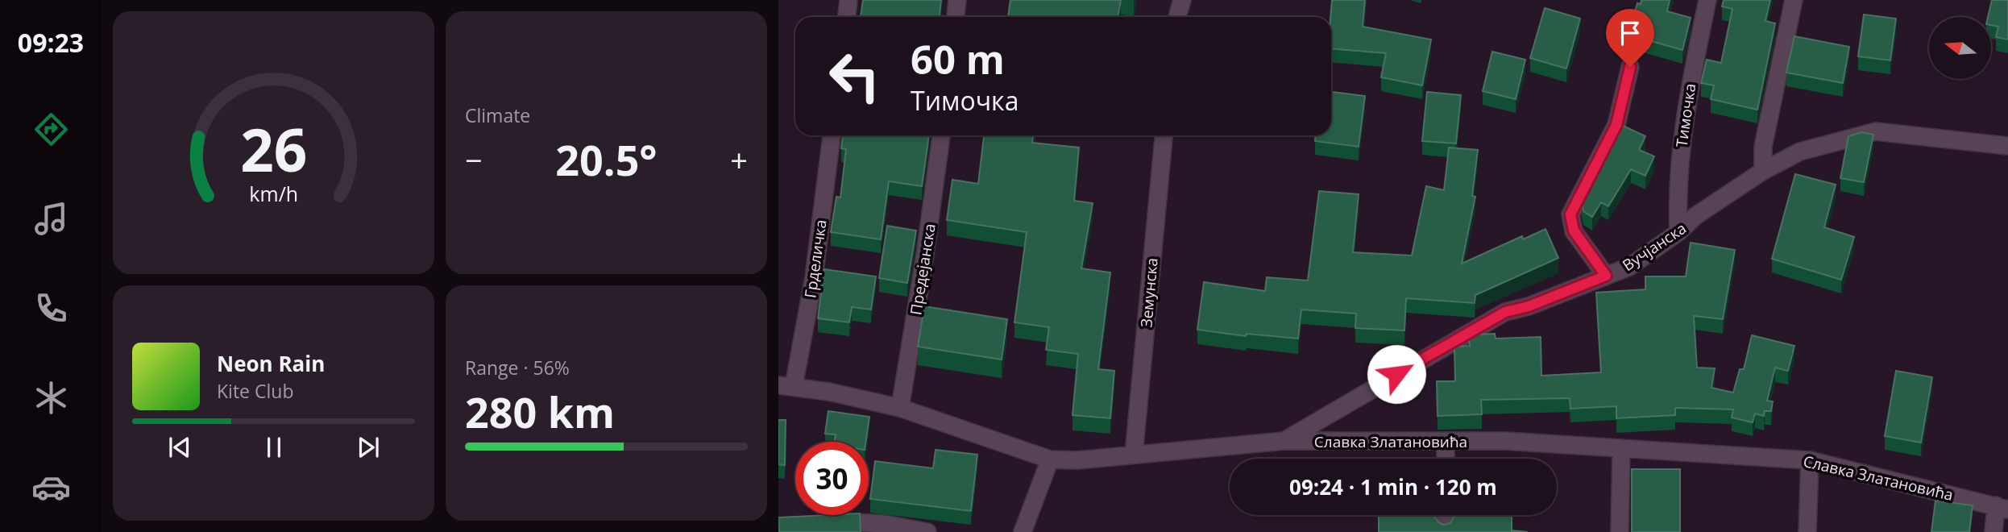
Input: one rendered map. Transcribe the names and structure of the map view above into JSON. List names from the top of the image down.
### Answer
{
  "streets": {
    "street": [
      "Тимочка",
      "Вучјанска",
      "Грделичка",
      "Предејанска",
      "Земунска",
      "Славка Златановића"
    ]
  },
  "crossings": [
    ["Тимочка", "Вучјанска"],
    ["Вучјанска", "Славка Златановића"],
    ["Грделичка", "Славка Златановића"],
    ["Предејанска", "Славка Златановића"],
    ["Земунска", "Славка Златановића"]
  ],
  "north": "left",
  "page": {
    "tabs": "09:23",
    "tile": [
      "Climate",
      ["Range · 56%", "280 km"]
    ],
    "turn": ["60 m", "Тимочка"],
    "heat": ["−", "20.5°", "+"],
    "song": ["Neon Rain", "Kite Club"],
    "limit": "30",
    "trip": "09:24 · 1 min · 120 m",
    "gauge": ["26", "km/h"]
  }
}
